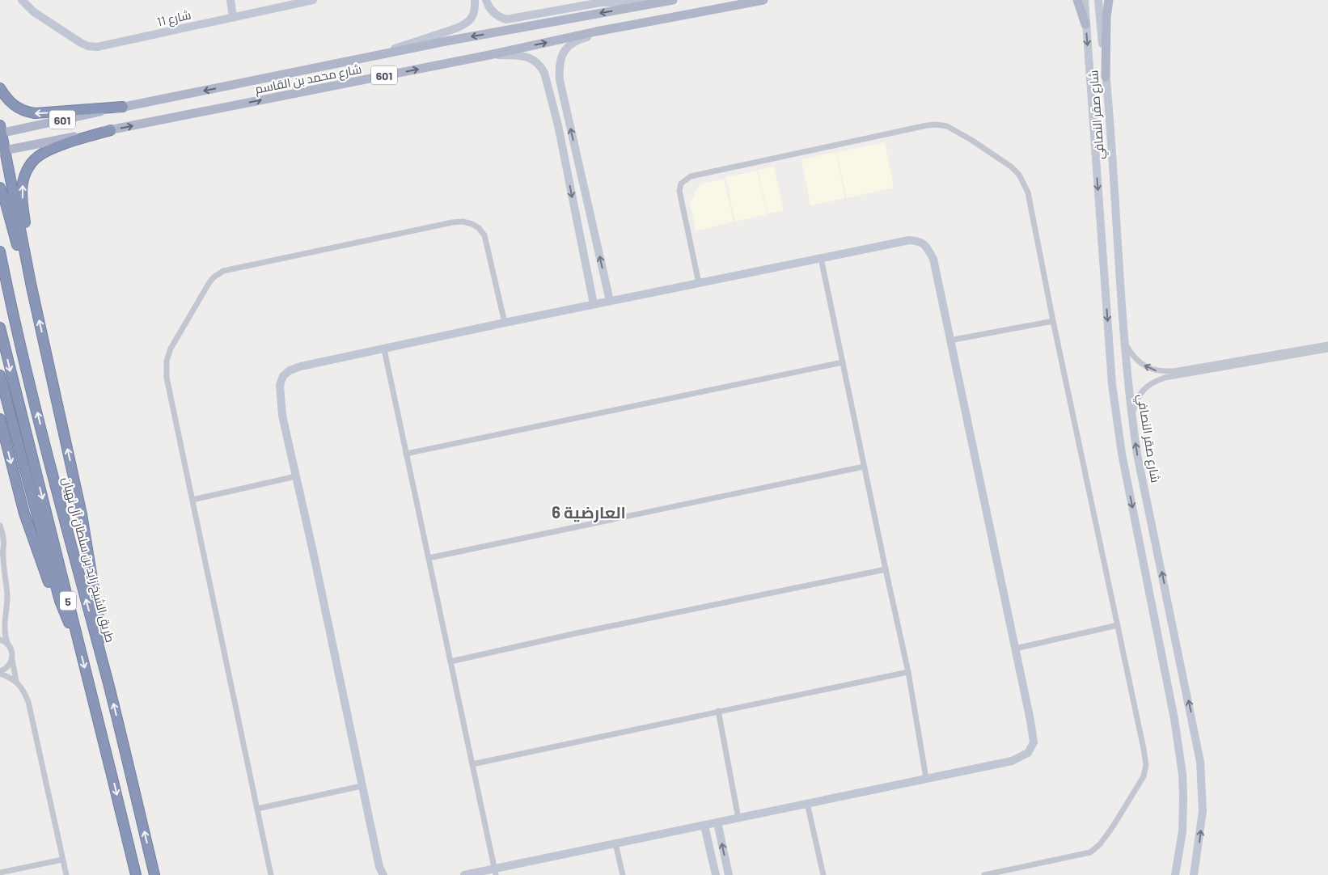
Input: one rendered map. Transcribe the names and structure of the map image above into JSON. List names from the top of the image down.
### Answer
{
  "streets": {
    "highway": ["طريق الشيخ زايد بن سلطان آل نهيان", "5"],
    "main road": ["601", "شارع محمد بن القاسم"],
    "street": ["شارع 11", "شارع صقر النصافي"]
  },
  "districts": ["العارضية 6"]
}
